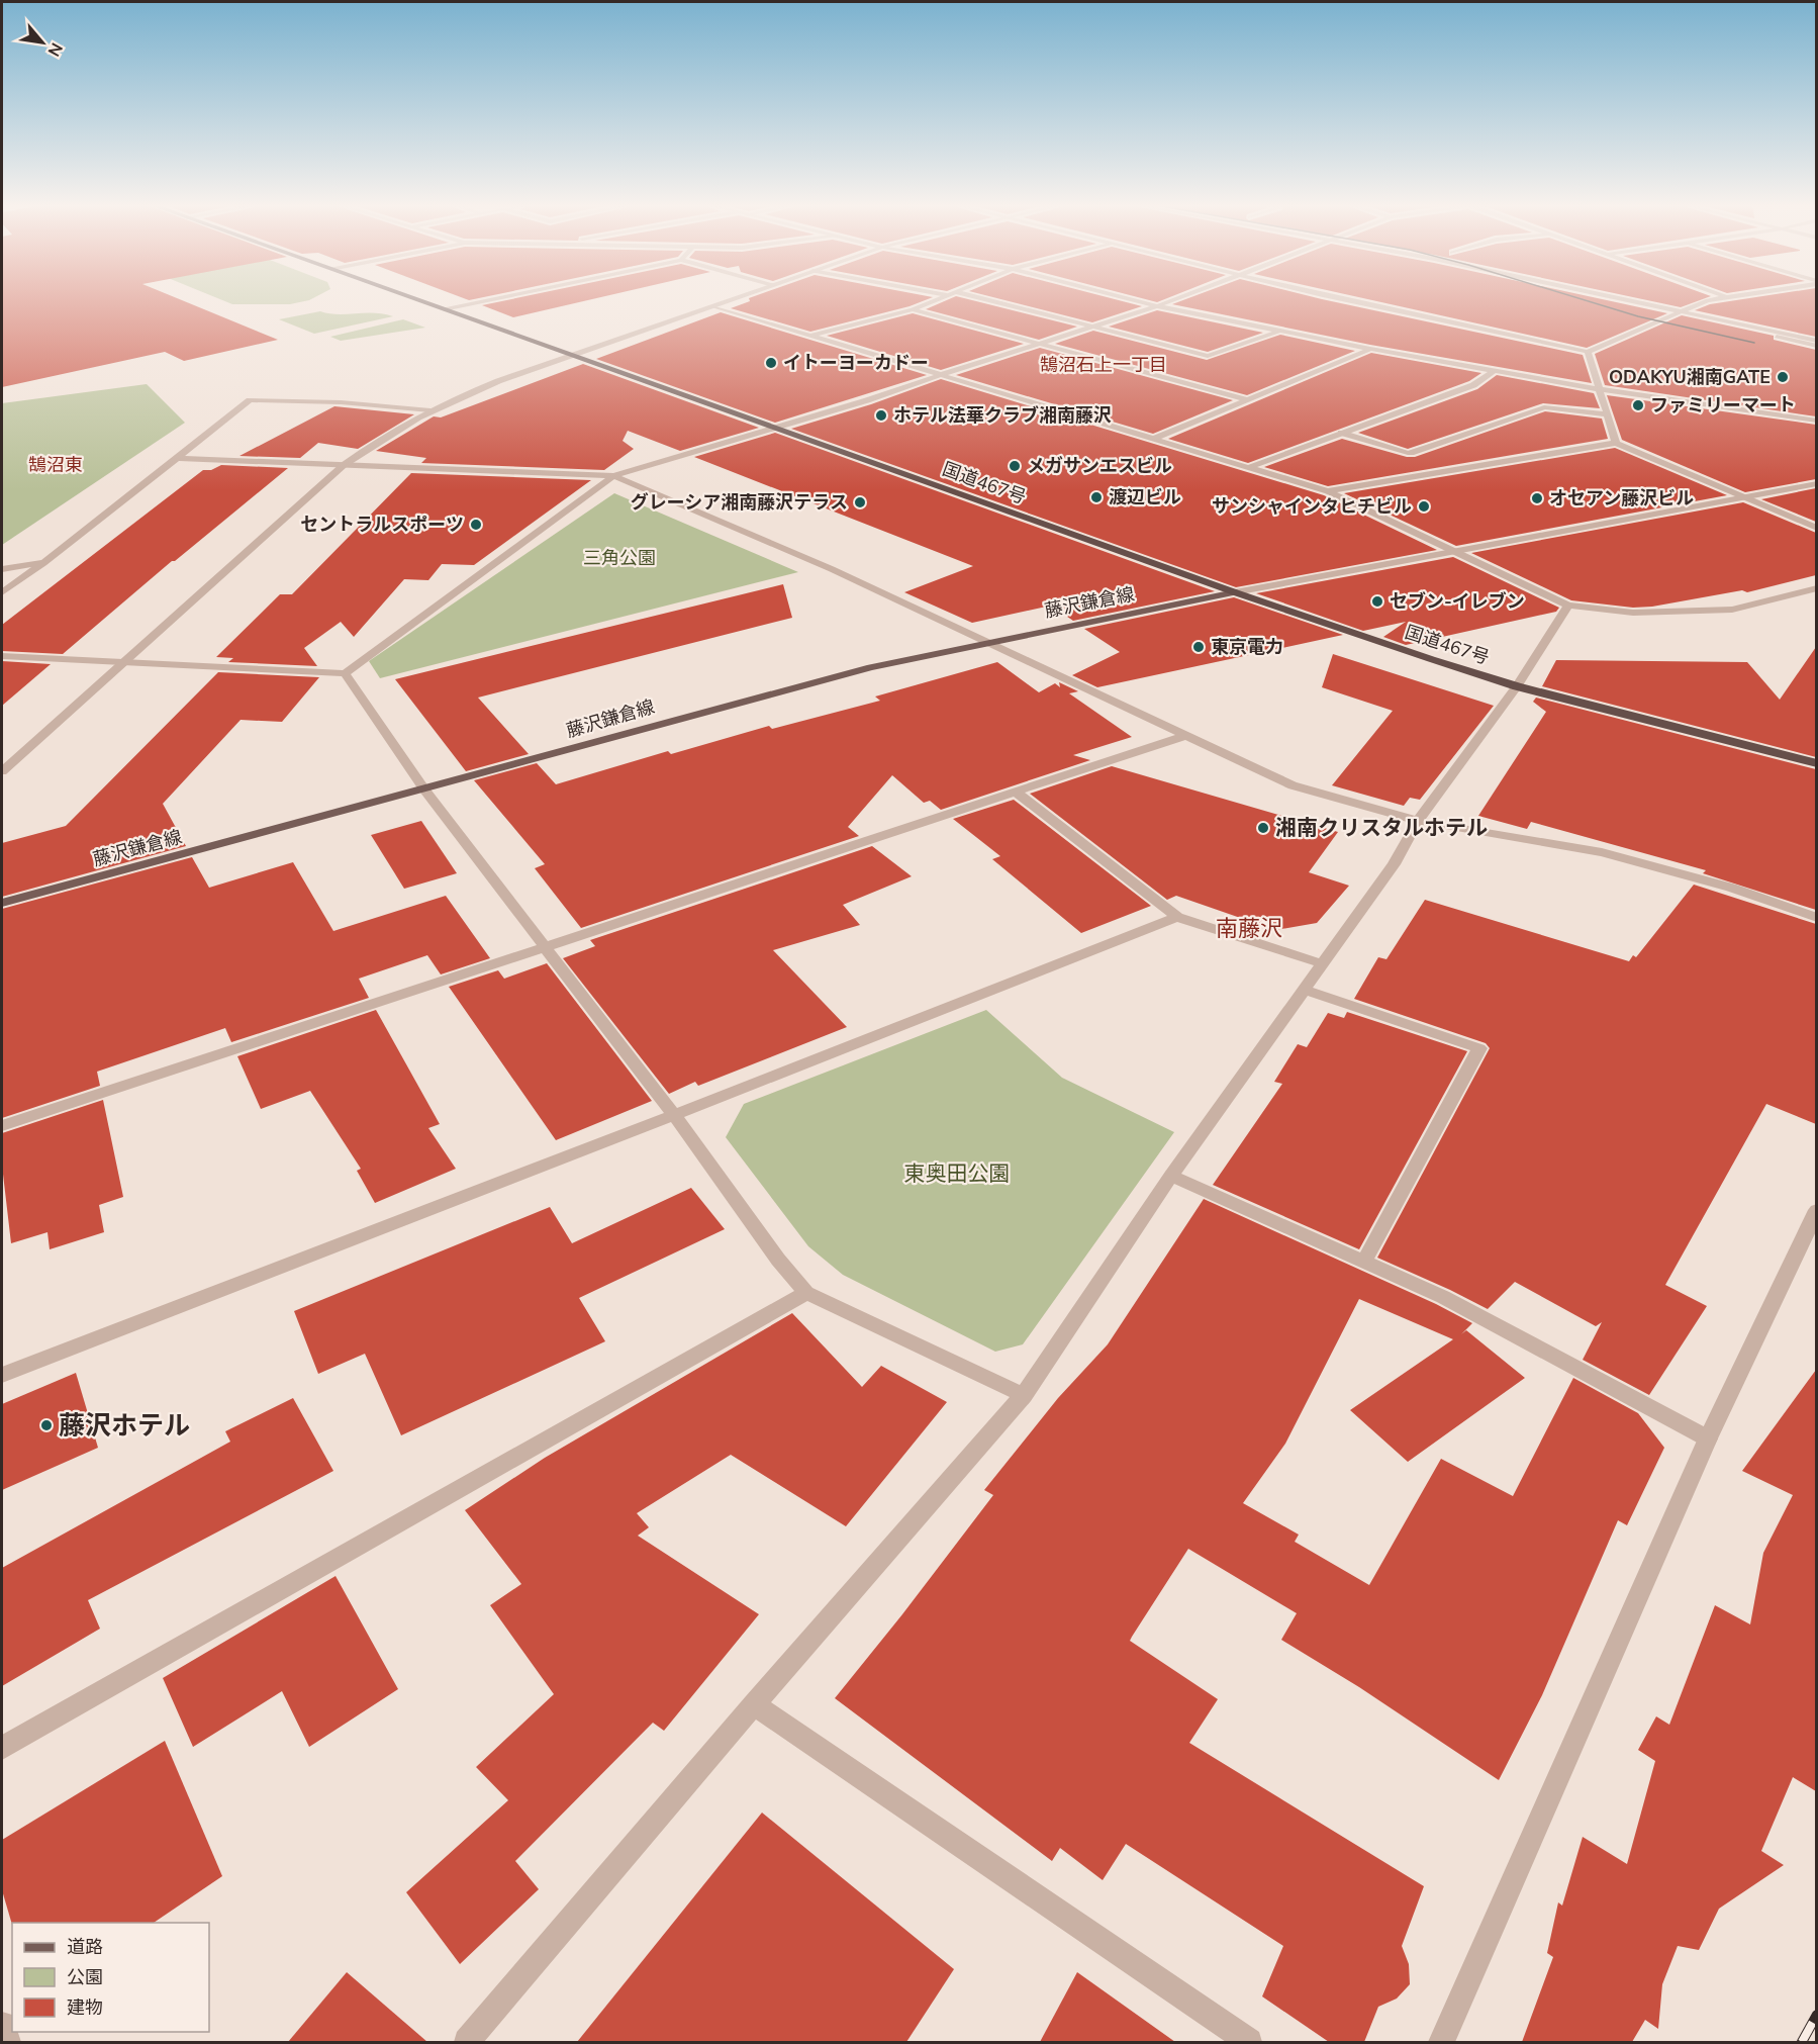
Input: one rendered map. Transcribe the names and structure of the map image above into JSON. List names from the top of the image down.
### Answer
{
  "streets": {
    "highway": ["国道467号"],
    "main road": ["藤沢鎌倉線"]
  },
  "crossings": [
    ["国道467号", "藤沢鎌倉線"]
  ],
  "districts": ["鵠沼石上一丁目", "鵠沼東", "南藤沢"],
  "parks": ["三角公園", "東奥田公園"],
  "places": [
    "イトーヨーカドー",
    "ODAKYU湘南GATE",
    "ファミリーマート",
    "ホテル法華クラブ湘南藤沢",
    "メガサンエスビル",
    "渡辺ビル",
    "オセアン藤沢ビル",
    "グレーシア湘南藤沢テラス",
    "サンシャインタヒチビル",
    "セントラルスポーツ",
    "セブン-イレブン",
    "東京電力",
    "湘南クリスタルホテル",
    "藤沢ホテル"
  ],
  "legend": ["道路", "公園", "建物"],
  "north": "bottom right"
}
